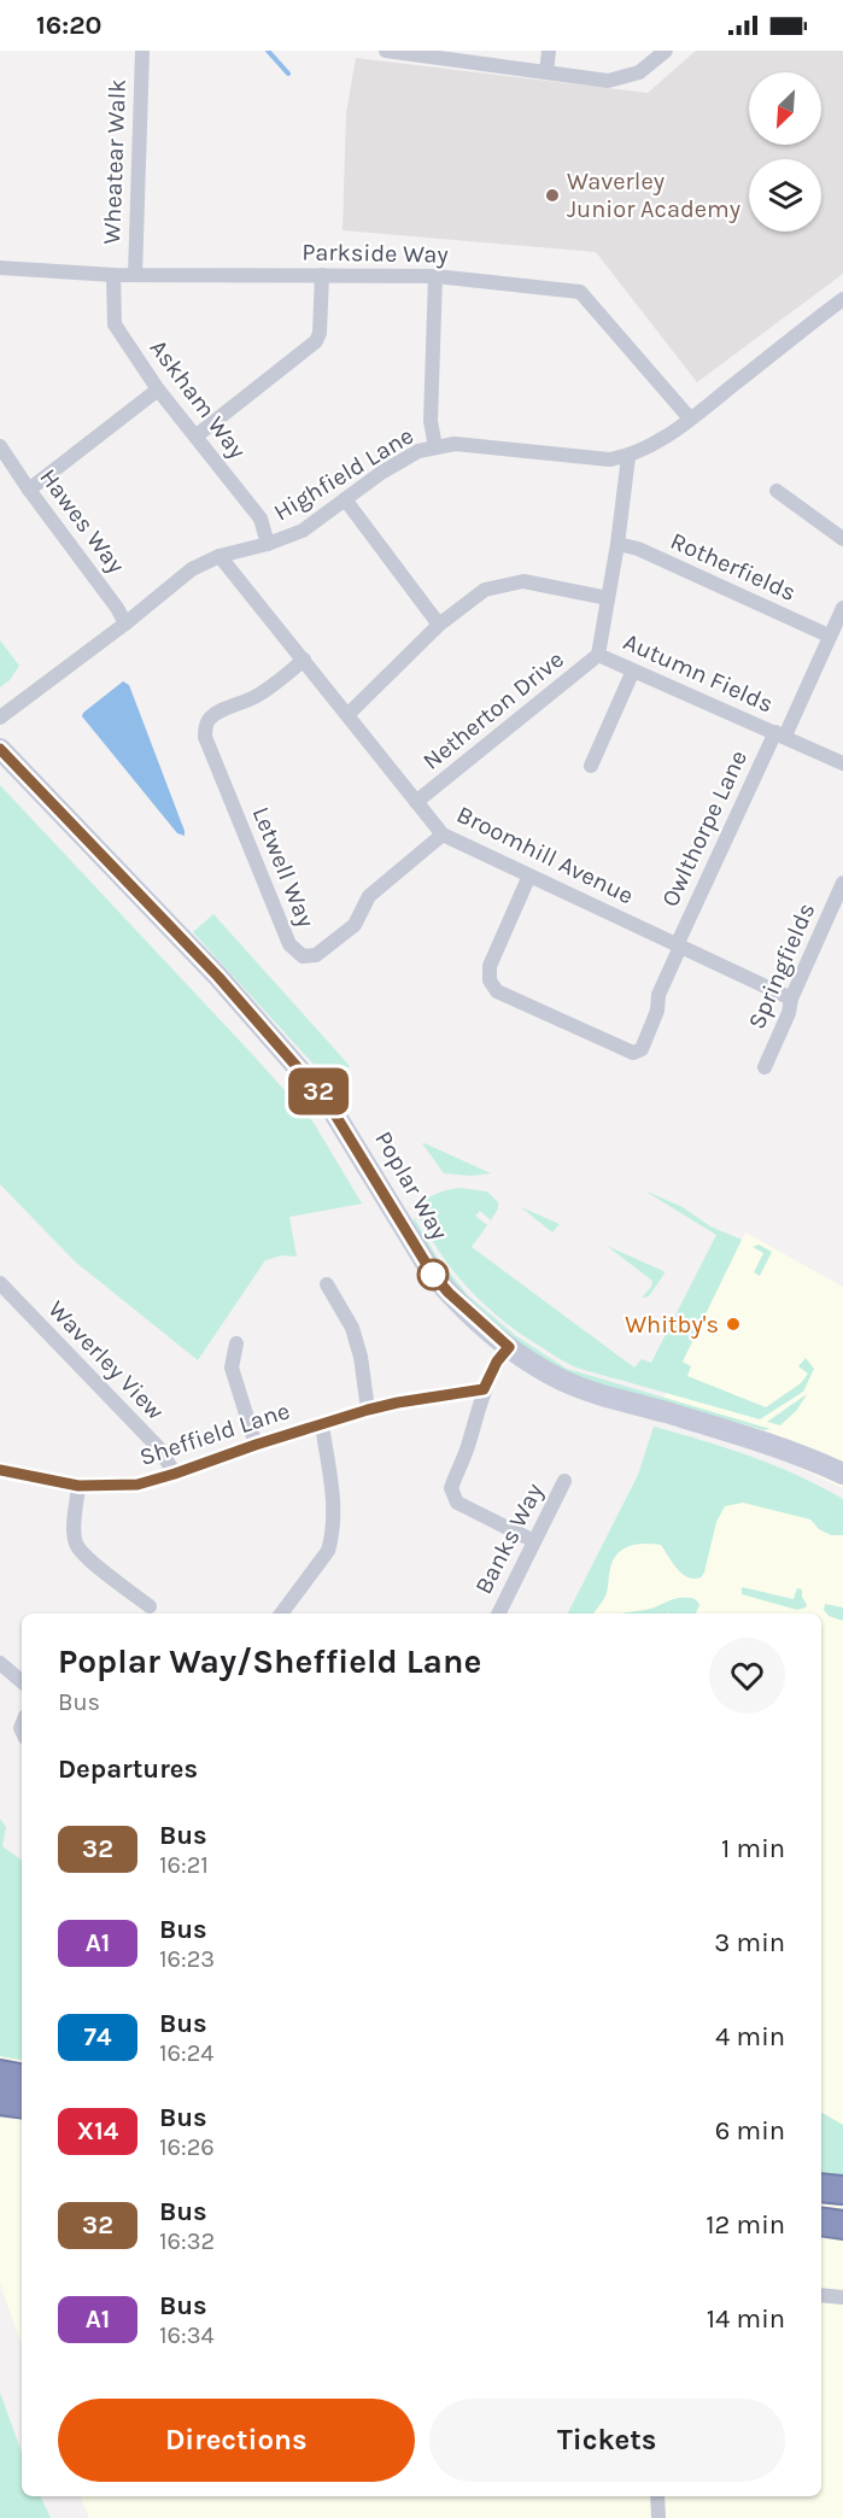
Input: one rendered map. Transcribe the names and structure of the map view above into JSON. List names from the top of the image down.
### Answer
{
  "streets": {
    "main road": ["Poplar Way"],
    "street": [
      "Wheatear Walk",
      "Parkside Way",
      "Askham Way",
      "Highfield Lane",
      "Hawes Way",
      "Rotherfields",
      "Autumn Fields",
      "Netherton Drive",
      "Owlthorpe Lane",
      "Broomhill Avenue",
      "Letwell Way",
      "Springfields",
      "Waverley View",
      "Sheffield Lane",
      "Banks Way"
    ]
  },
  "crossings": [
    ["Wheatear Walk", "Parkside Way"],
    ["Parkside Way", "Askham Way"],
    ["Parkside Way", "Highfield Lane"],
    ["Askham Way", "Highfield Lane"],
    ["Highfield Lane", "Hawes Way"],
    ["Highfield Lane", "Autumn Fields"],
    ["Highfield Lane", "Broomhill Avenue"],
    ["Rotherfields", "Autumn Fields"],
    ["Rotherfields", "Owlthorpe Lane"],
    ["Autumn Fields", "Netherton Drive"],
    ["Autumn Fields", "Owlthorpe Lane"],
    ["Netherton Drive", "Broomhill Avenue"],
    ["Owlthorpe Lane", "Broomhill Avenue"],
    ["Broomhill Avenue", "Letwell Way"],
    ["Broomhill Avenue", "Springfields"],
    ["Waverley View", "Sheffield Lane"]
  ],
  "places": ["Waverley Junior Academy", "Whitby's"],
  "lines": ["bus line 32"],
  "north": "bottom left",
  "page": {
    "status": "16:20",
    "on_map": "32",
    "heading": [
      ["Poplar Way/Sheffield Lane", "Bus"],
      "Departures"
    ],
    "list": [
      {
        "mark": "32",
        "name": "Bus",
        "note": "16:21",
        "value": "1 min"
      },
      {
        "mark": "A1",
        "name": "Bus",
        "note": "16:23",
        "value": "3 min"
      },
      {
        "mark": "74",
        "name": "Bus",
        "note": "16:24",
        "value": "4 min"
      },
      {
        "mark": "X14",
        "name": "Bus",
        "note": "16:26",
        "value": "6 min"
      },
      {
        "mark": "32",
        "name": "Bus",
        "note": "16:32",
        "value": "12 min"
      },
      {
        "mark": "A1",
        "name": "Bus",
        "note": "16:34",
        "value": "14 min"
      }
    ],
    "buttons": ["Directions", "Tickets"]
  }
}
